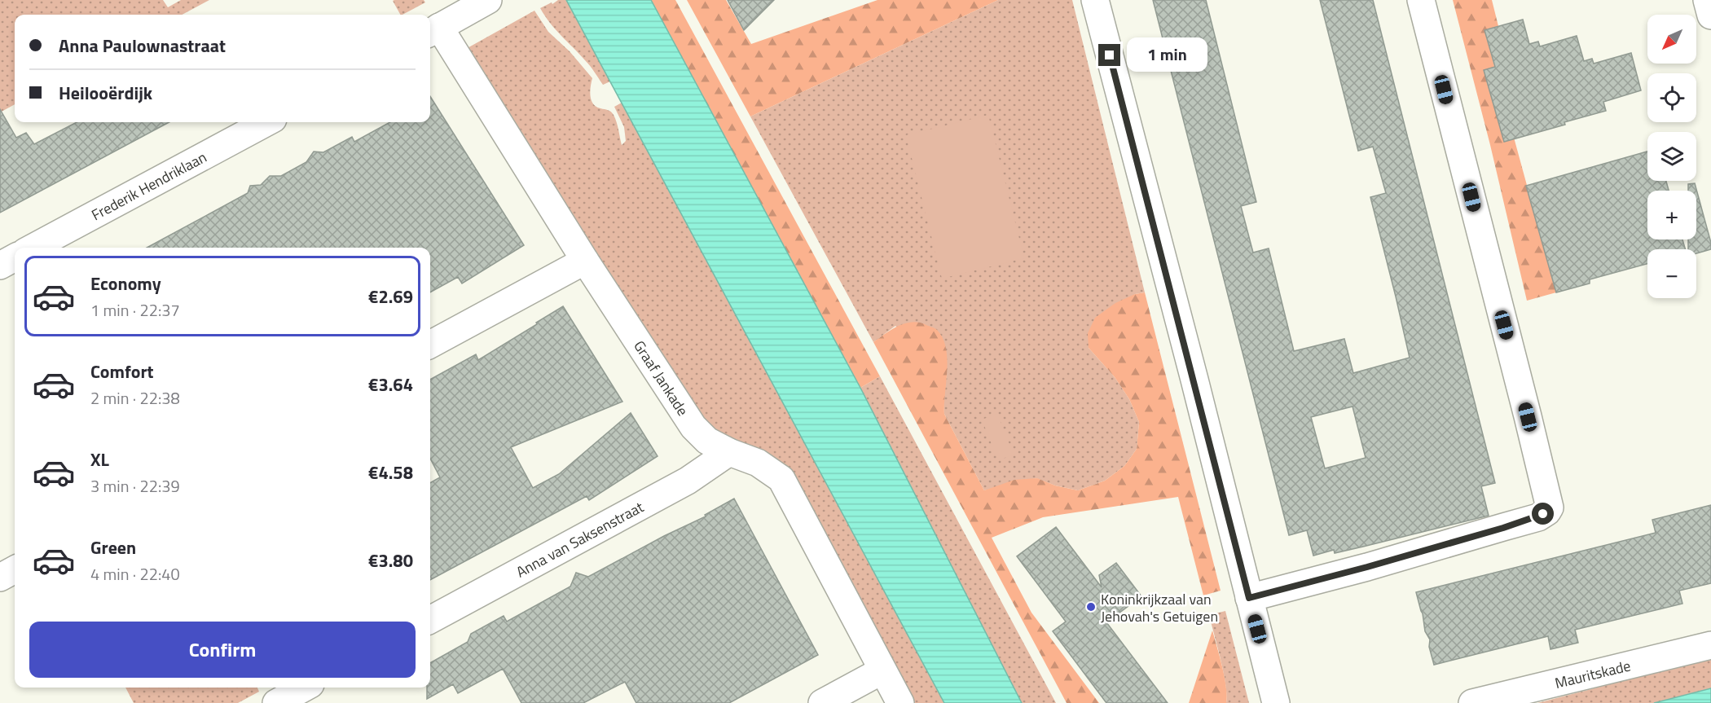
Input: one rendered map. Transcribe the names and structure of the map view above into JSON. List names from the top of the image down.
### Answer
{
  "streets": {
    "street": [
      "Frederik Hendriklaan",
      "Graaf Jankade",
      "Anna van Saksenstraat",
      "Mauritskade"
    ]
  },
  "crossings": [
    ["Graaf Jankade", "Anna van Saksenstraat"]
  ],
  "places": ["Koninkrijkzaal van Jehovah's Getuigen"],
  "north": "bottom left",
  "page": {
    "map_buttons": ["+", "−"],
    "banner": ["Anna Paulownastraat", "Heilooërdijk"],
    "bubble": "1 min",
    "list": [
      {
        "name": "Economy",
        "note": "1 min · 22:37",
        "value": "€2.69"
      },
      {
        "name": "Comfort",
        "note": "2 min · 22:38",
        "value": "€3.64"
      },
      {
        "name": "XL",
        "note": "3 min · 22:39",
        "value": "€4.58"
      },
      {
        "name": "Green",
        "note": "4 min · 22:40",
        "value": "€3.80"
      }
    ],
    "buttons": "Confirm"
  }
}
